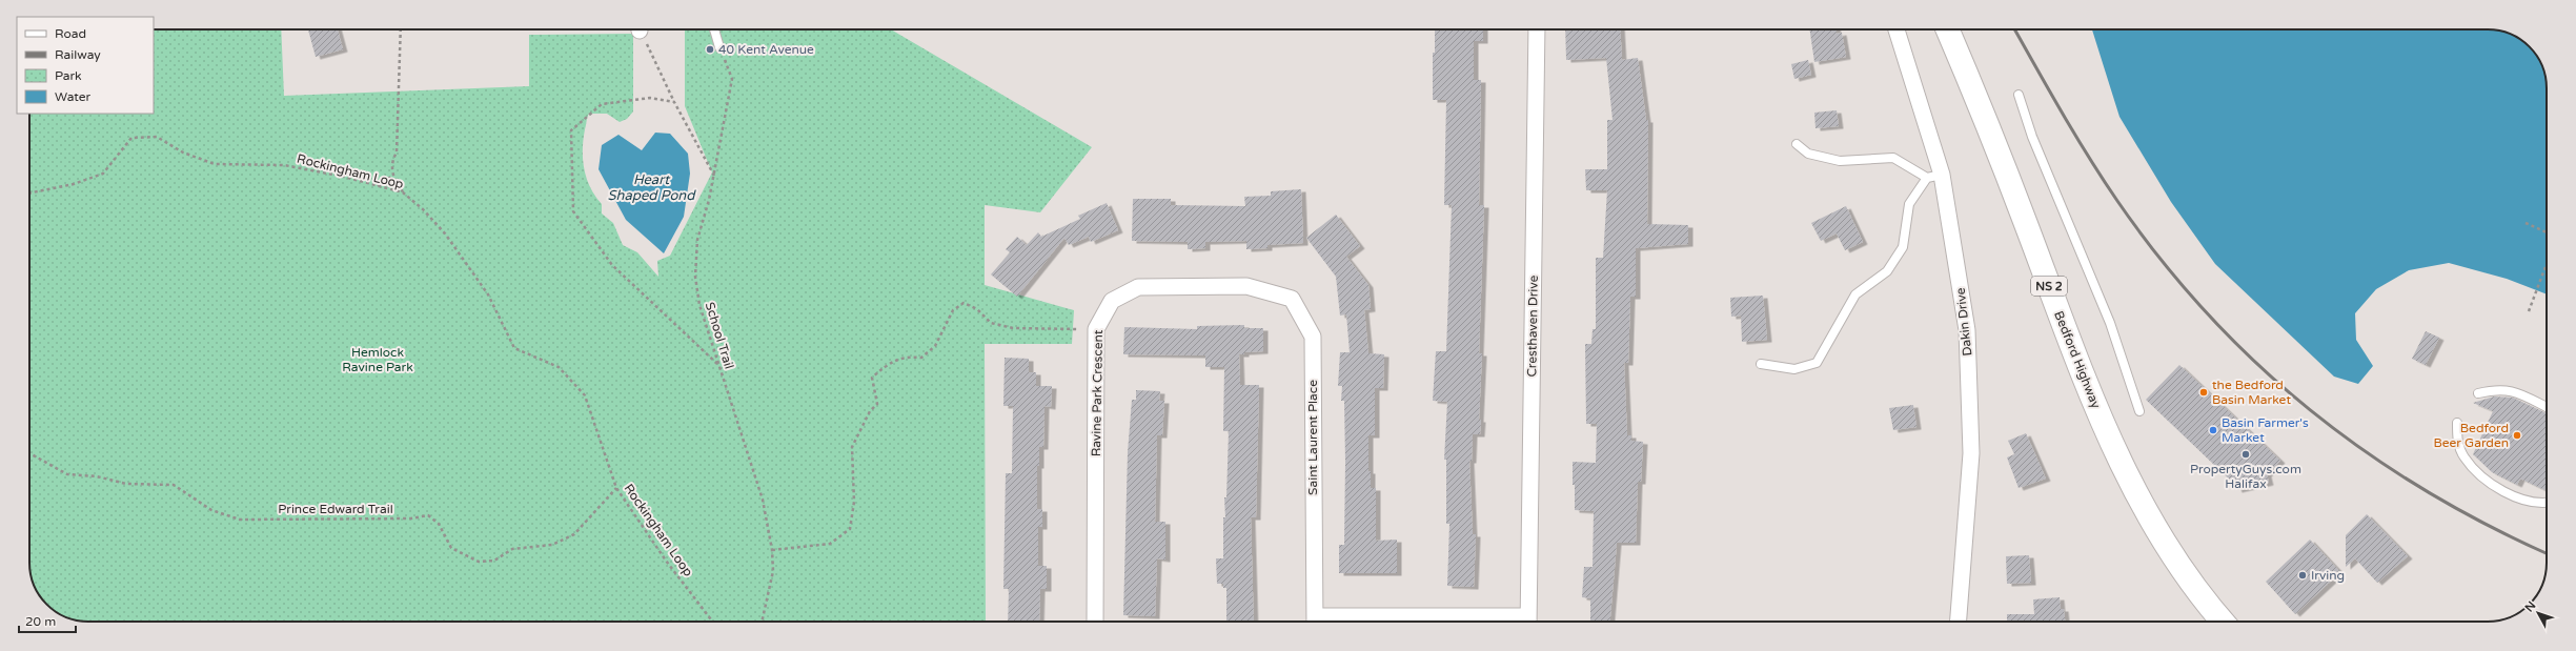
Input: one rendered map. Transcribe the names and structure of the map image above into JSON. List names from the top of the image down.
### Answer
{
  "streets": {
    "main road": ["NS 2", "Bedford Highway"],
    "street": [
      "Dakin Drive",
      "Cresthaven Drive",
      "Ravine Park Crescent",
      "Saint Laurent Place"
    ],
    "path": ["Rockingham Loop", "School Trail", "Prince Edward Trail"]
  },
  "crossings": [
    ["Rockingham Loop", "Prince Edward Trail"],
    ["Ravine Park Crescent", "Saint Laurent Place"]
  ],
  "water": ["Heart Shaped Pond"],
  "parks": ["Hemlock Ravine Park"],
  "places": [
    "40 Kent Avenue",
    "the Bedford Basin Market",
    "Basin Farmer's Market",
    "Bedford Beer Garden",
    "PropertyGuys.com Halifax",
    "Irving"
  ],
  "legend": [
    "Road",
    "Railway",
    "Park",
    "Water"
  ],
  "scale_bar": "20 m",
  "north": "top left"
}
